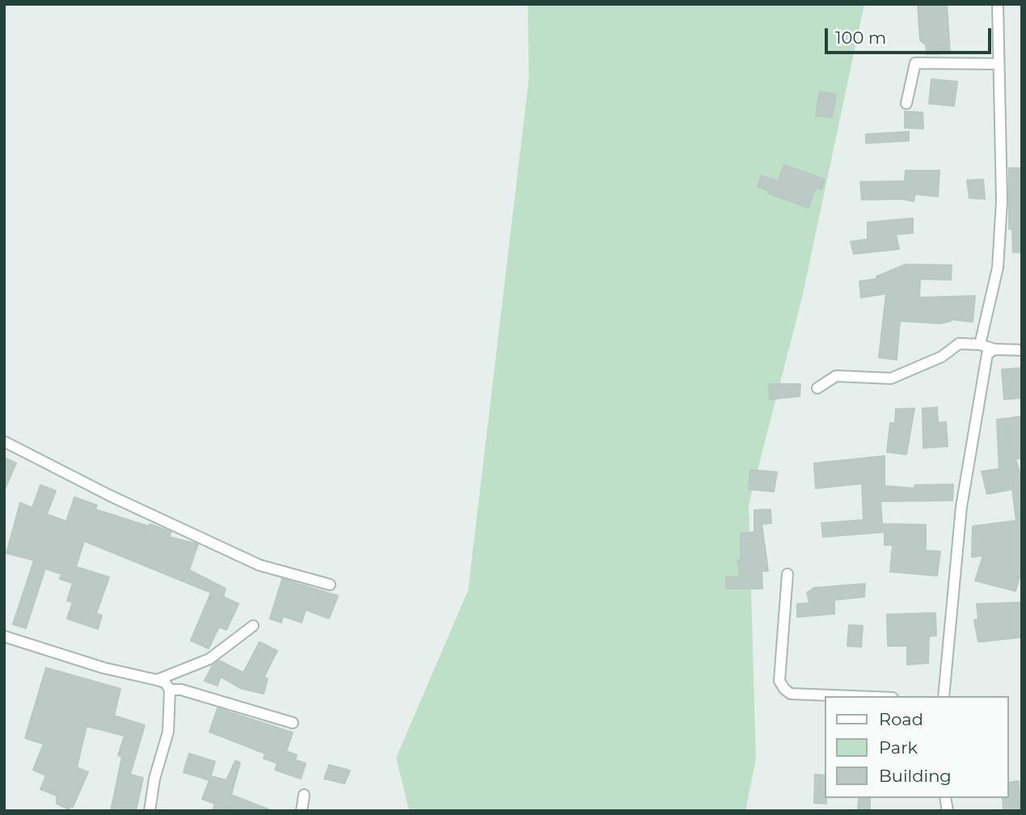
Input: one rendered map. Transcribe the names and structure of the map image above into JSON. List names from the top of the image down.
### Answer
{
  "legend": ["Road", "Park", "Building"],
  "scale_bar": "100 m"
}
